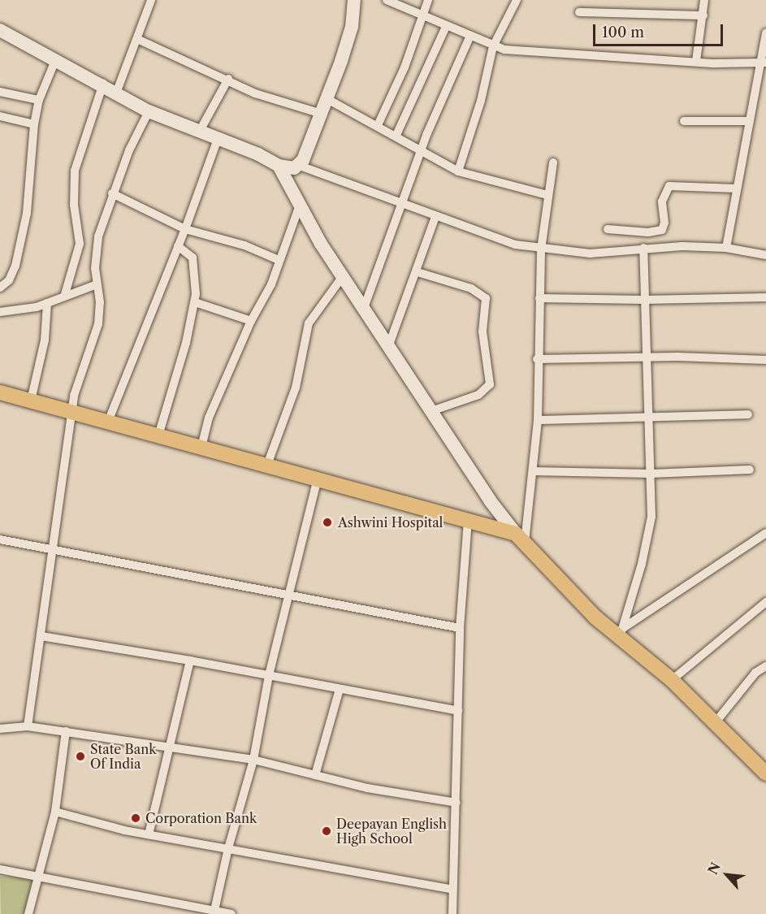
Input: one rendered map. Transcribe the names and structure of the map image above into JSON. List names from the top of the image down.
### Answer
{
  "places": [
    "Ashwini Hospital",
    "State Bank Of India",
    "Corporation Bank",
    "Deepayan English High School"
  ],
  "scale_bar": "100 m",
  "north": "top left"
}
